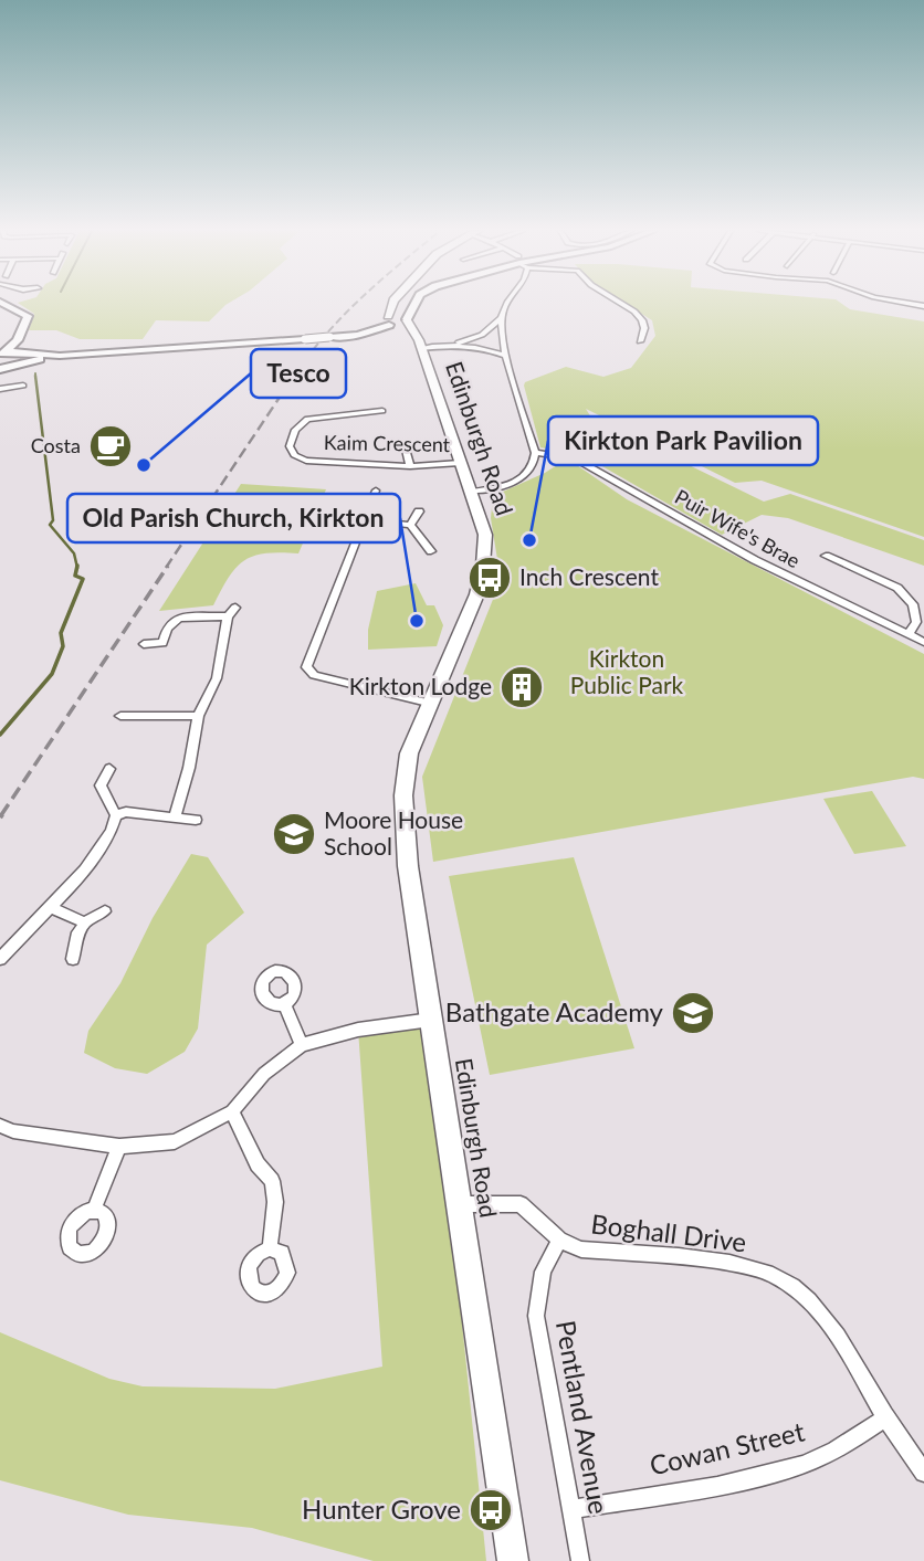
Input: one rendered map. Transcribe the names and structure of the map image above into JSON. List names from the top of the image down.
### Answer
{
  "streets": {
    "main road": ["Edinburgh Road"],
    "street": [
      "Kaim Crescent",
      "Puir Wife's Brae",
      "Boghall Drive",
      "Pentland Avenue",
      "Cowan Street"
    ]
  },
  "crossings": [
    ["Edinburgh Road", "Kaim Crescent"],
    ["Edinburgh Road", "Boghall Drive"],
    ["Boghall Drive", "Pentland Avenue"],
    ["Boghall Drive", "Cowan Street"],
    ["Pentland Avenue", "Cowan Street"]
  ],
  "parks": ["Kirkton Public Park"],
  "places": {
    "cafe": ["Costa"],
    "other": ["Tesco", "Kirkton Park Pavilion", "Old Parish Church, Kirkton"],
    "bus stop": ["Inch Crescent", "Hunter Grove"],
    "building": ["Kirkton Lodge"],
    "school or university": ["Moore House School", "Bathgate Academy"]
  }
}
